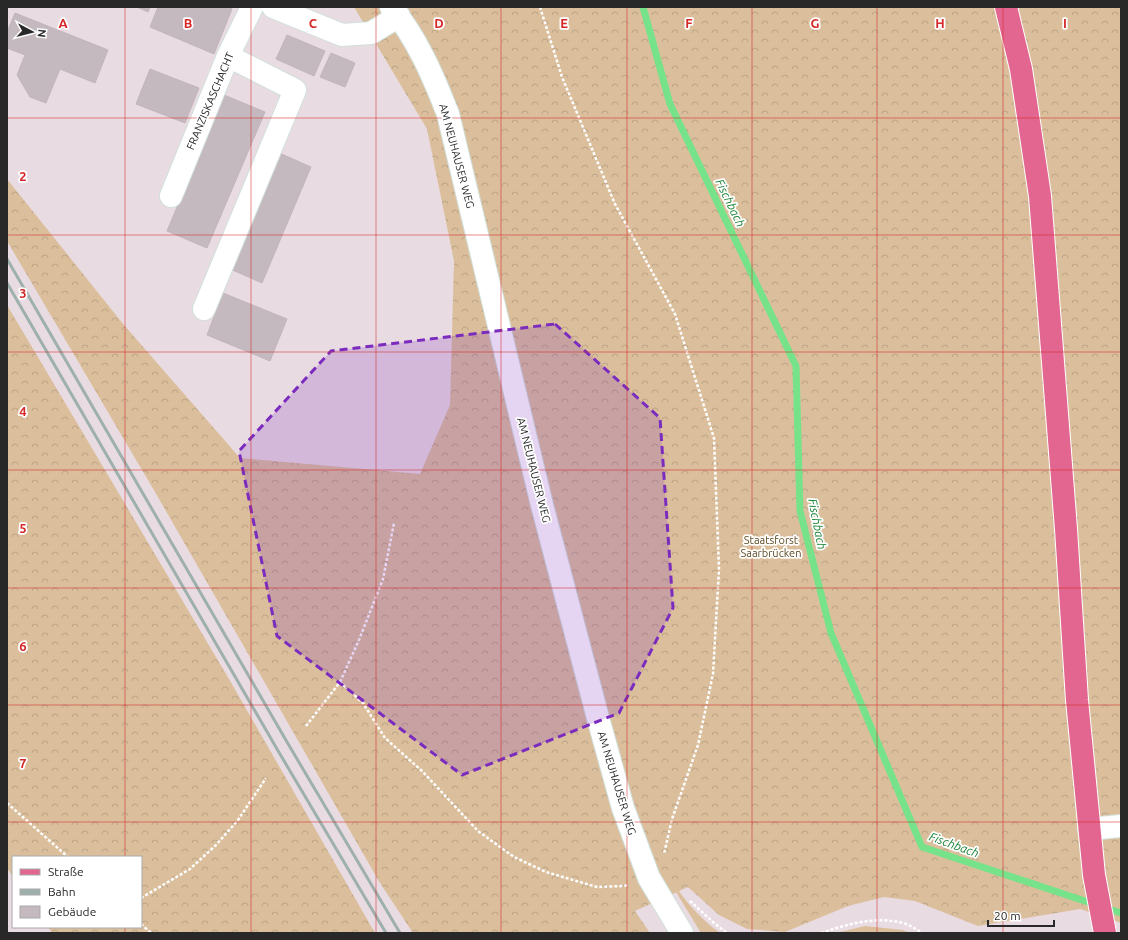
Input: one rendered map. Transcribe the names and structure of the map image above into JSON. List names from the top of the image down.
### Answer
{
  "streets": {
    "street": ["FRANZISKASCHACHT", "AM NEUHAUSER WEG"]
  },
  "water": ["Fischbach"],
  "parks": ["Staatsforst Saarbrücken"],
  "legend": ["Straße", "Bahn", "Gebäude"],
  "scale_bar": "20 m",
  "north": "right",
  "grid": {
    "columns": [
      "A",
      "B",
      "C",
      "D",
      "E",
      "F",
      "G",
      "H",
      "I"
    ],
    "rows": [
      "2",
      "3",
      "4",
      "5",
      "6",
      "7"
    ]
  }
}
